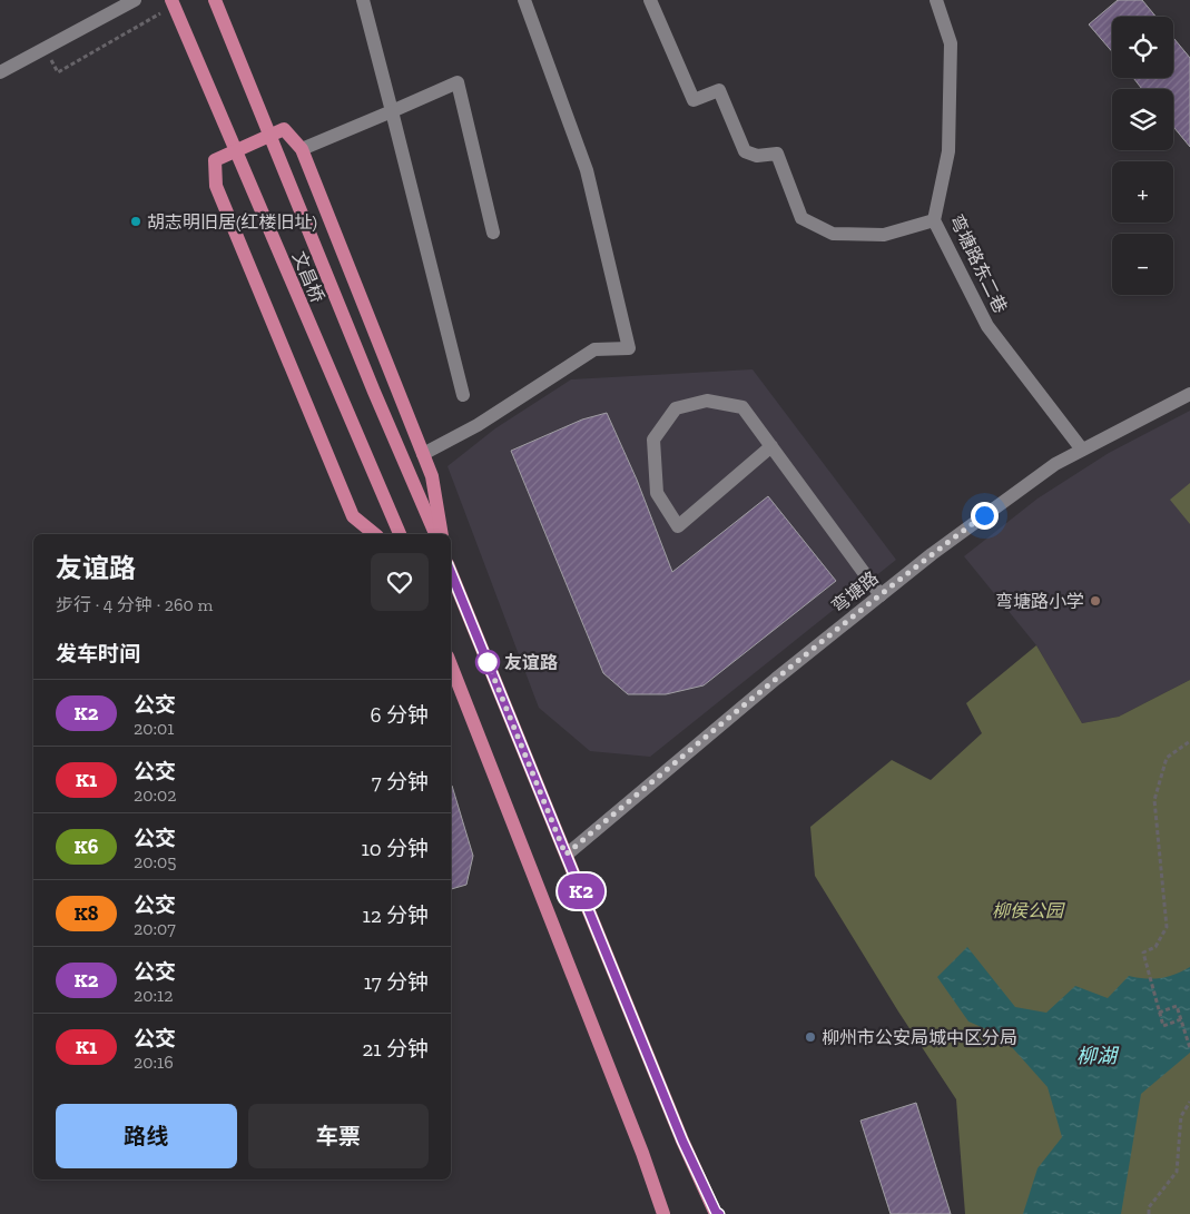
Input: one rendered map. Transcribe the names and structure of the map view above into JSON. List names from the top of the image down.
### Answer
{
  "streets": {
    "main road": ["文昌桥"],
    "street": ["弯塘路东二巷", "弯塘路"]
  },
  "crossings": [
    ["弯塘路东二巷", "弯塘路"]
  ],
  "water": ["柳湖"],
  "parks": ["柳侯公园"],
  "places": [
    "胡志明旧居(红楼旧址)",
    "弯塘路小学",
    "友谊路",
    "柳州市公安局城中区分局"
  ],
  "lines": ["bus line K2"],
  "page": {
    "on_map": "K2",
    "map_buttons": ["+", "−"],
    "heading": [
      ["友谊路", "步行 · 4 分钟 · 260 m"],
      "发车时间"
    ],
    "list": [
      {
        "mark": "K2",
        "name": "公交",
        "note": "20:01",
        "value": "6 分钟"
      },
      {
        "mark": "K1",
        "name": "公交",
        "note": "20:02",
        "value": "7 分钟"
      },
      {
        "mark": "K6",
        "name": "公交",
        "note": "20:05",
        "value": "10 分钟"
      },
      {
        "mark": "K8",
        "name": "公交",
        "note": "20:07",
        "value": "12 分钟"
      },
      {
        "mark": "K2",
        "name": "公交",
        "note": "20:12",
        "value": "17 分钟"
      },
      {
        "mark": "K1",
        "name": "公交",
        "note": "20:16",
        "value": "21 分钟"
      }
    ],
    "buttons": ["路线", "车票"]
  }
}
